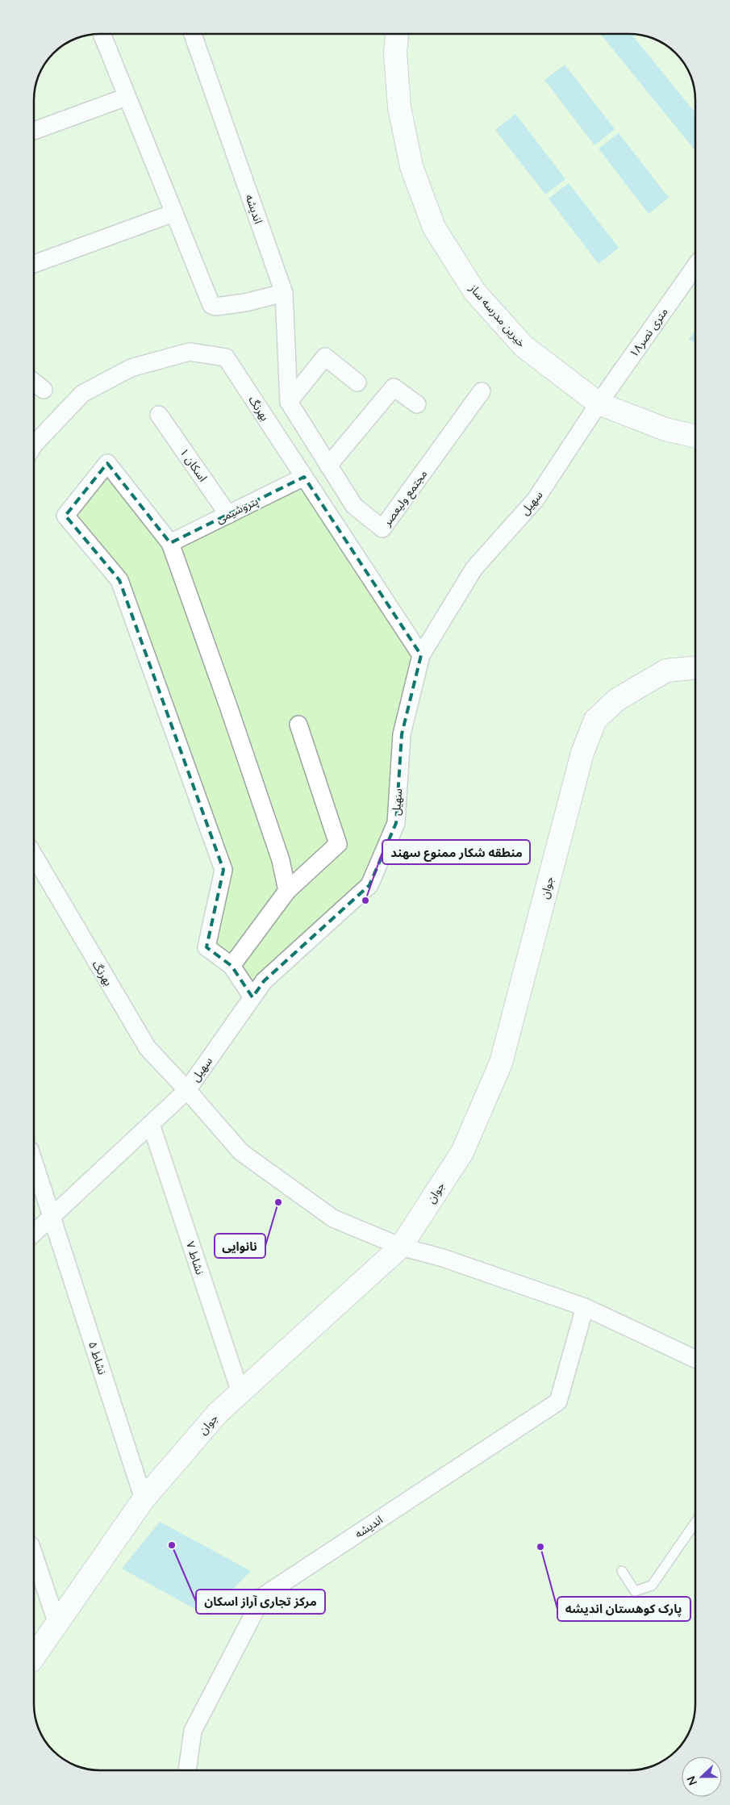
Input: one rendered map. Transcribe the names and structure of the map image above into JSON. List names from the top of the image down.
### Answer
{
  "streets": {
    "street": [
      "اندیشه",
      "خیرین مدرسه ساز",
      "۱۸متری نصر",
      "بهرنگ",
      "اسکان ۱",
      "مجتمع ولیعصر",
      "سهیل",
      "پتروشیمی",
      "جوان",
      "نشاط ۷",
      "نشاط ۵"
    ]
  },
  "crossings": [
    ["اندیشه", "بهرنگ"],
    ["اندیشه", "مجتمع ولیعصر"],
    ["خیرین مدرسه ساز", "۱۸متری نصر"],
    ["خیرین مدرسه ساز", "سهیل"],
    ["۱۸متری نصر", "سهیل"],
    ["بهرنگ", "سهیل"],
    ["بهرنگ", "پتروشیمی"],
    ["بهرنگ", "جوان"],
    ["اسکان ۱", "پتروشیمی"],
    ["سهیل", "نشاط ۷"],
    ["سهیل", "نشاط ۵"],
    ["جوان", "نشاط ۷"],
    ["جوان", "نشاط ۵"]
  ],
  "places": [
    "منطقه شکار ممنوع سهند",
    "نانوایی",
    "مرکز تجاری آراز اسکان",
    "پارک کوهستان اندیشه"
  ],
  "north": "left"
}
